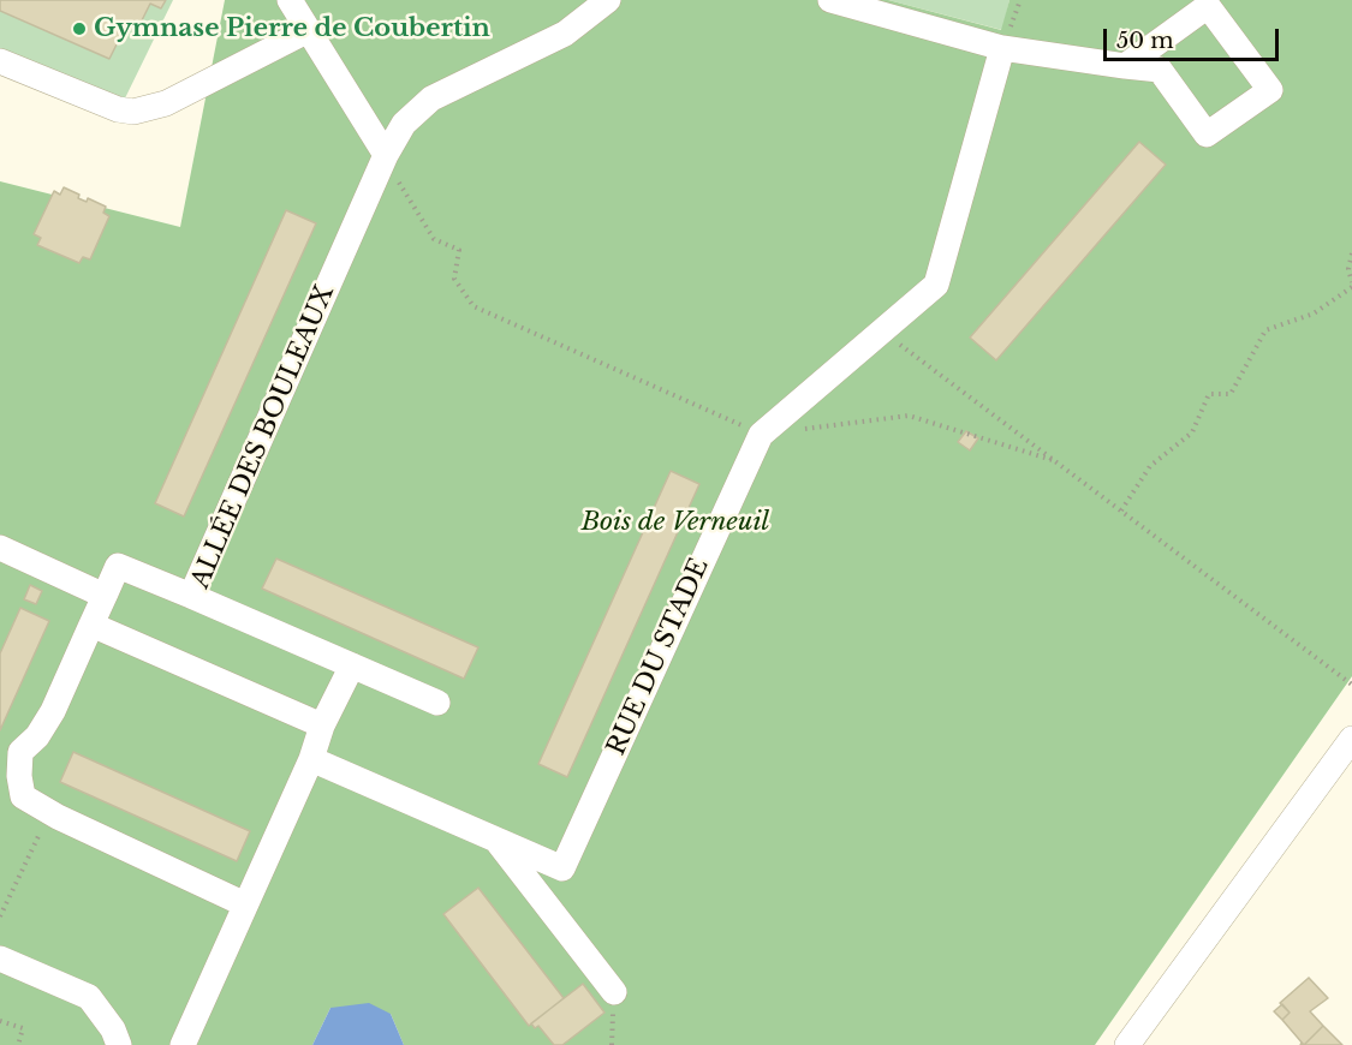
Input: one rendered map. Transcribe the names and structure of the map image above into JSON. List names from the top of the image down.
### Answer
{
  "streets": {
    "street": ["ALLÉE DES BOULEAUX", "RUE DU STADE"]
  },
  "parks": ["Bois de Verneuil"],
  "places": ["Gymnase Pierre de Coubertin"],
  "scale_bar": "50 m"
}
